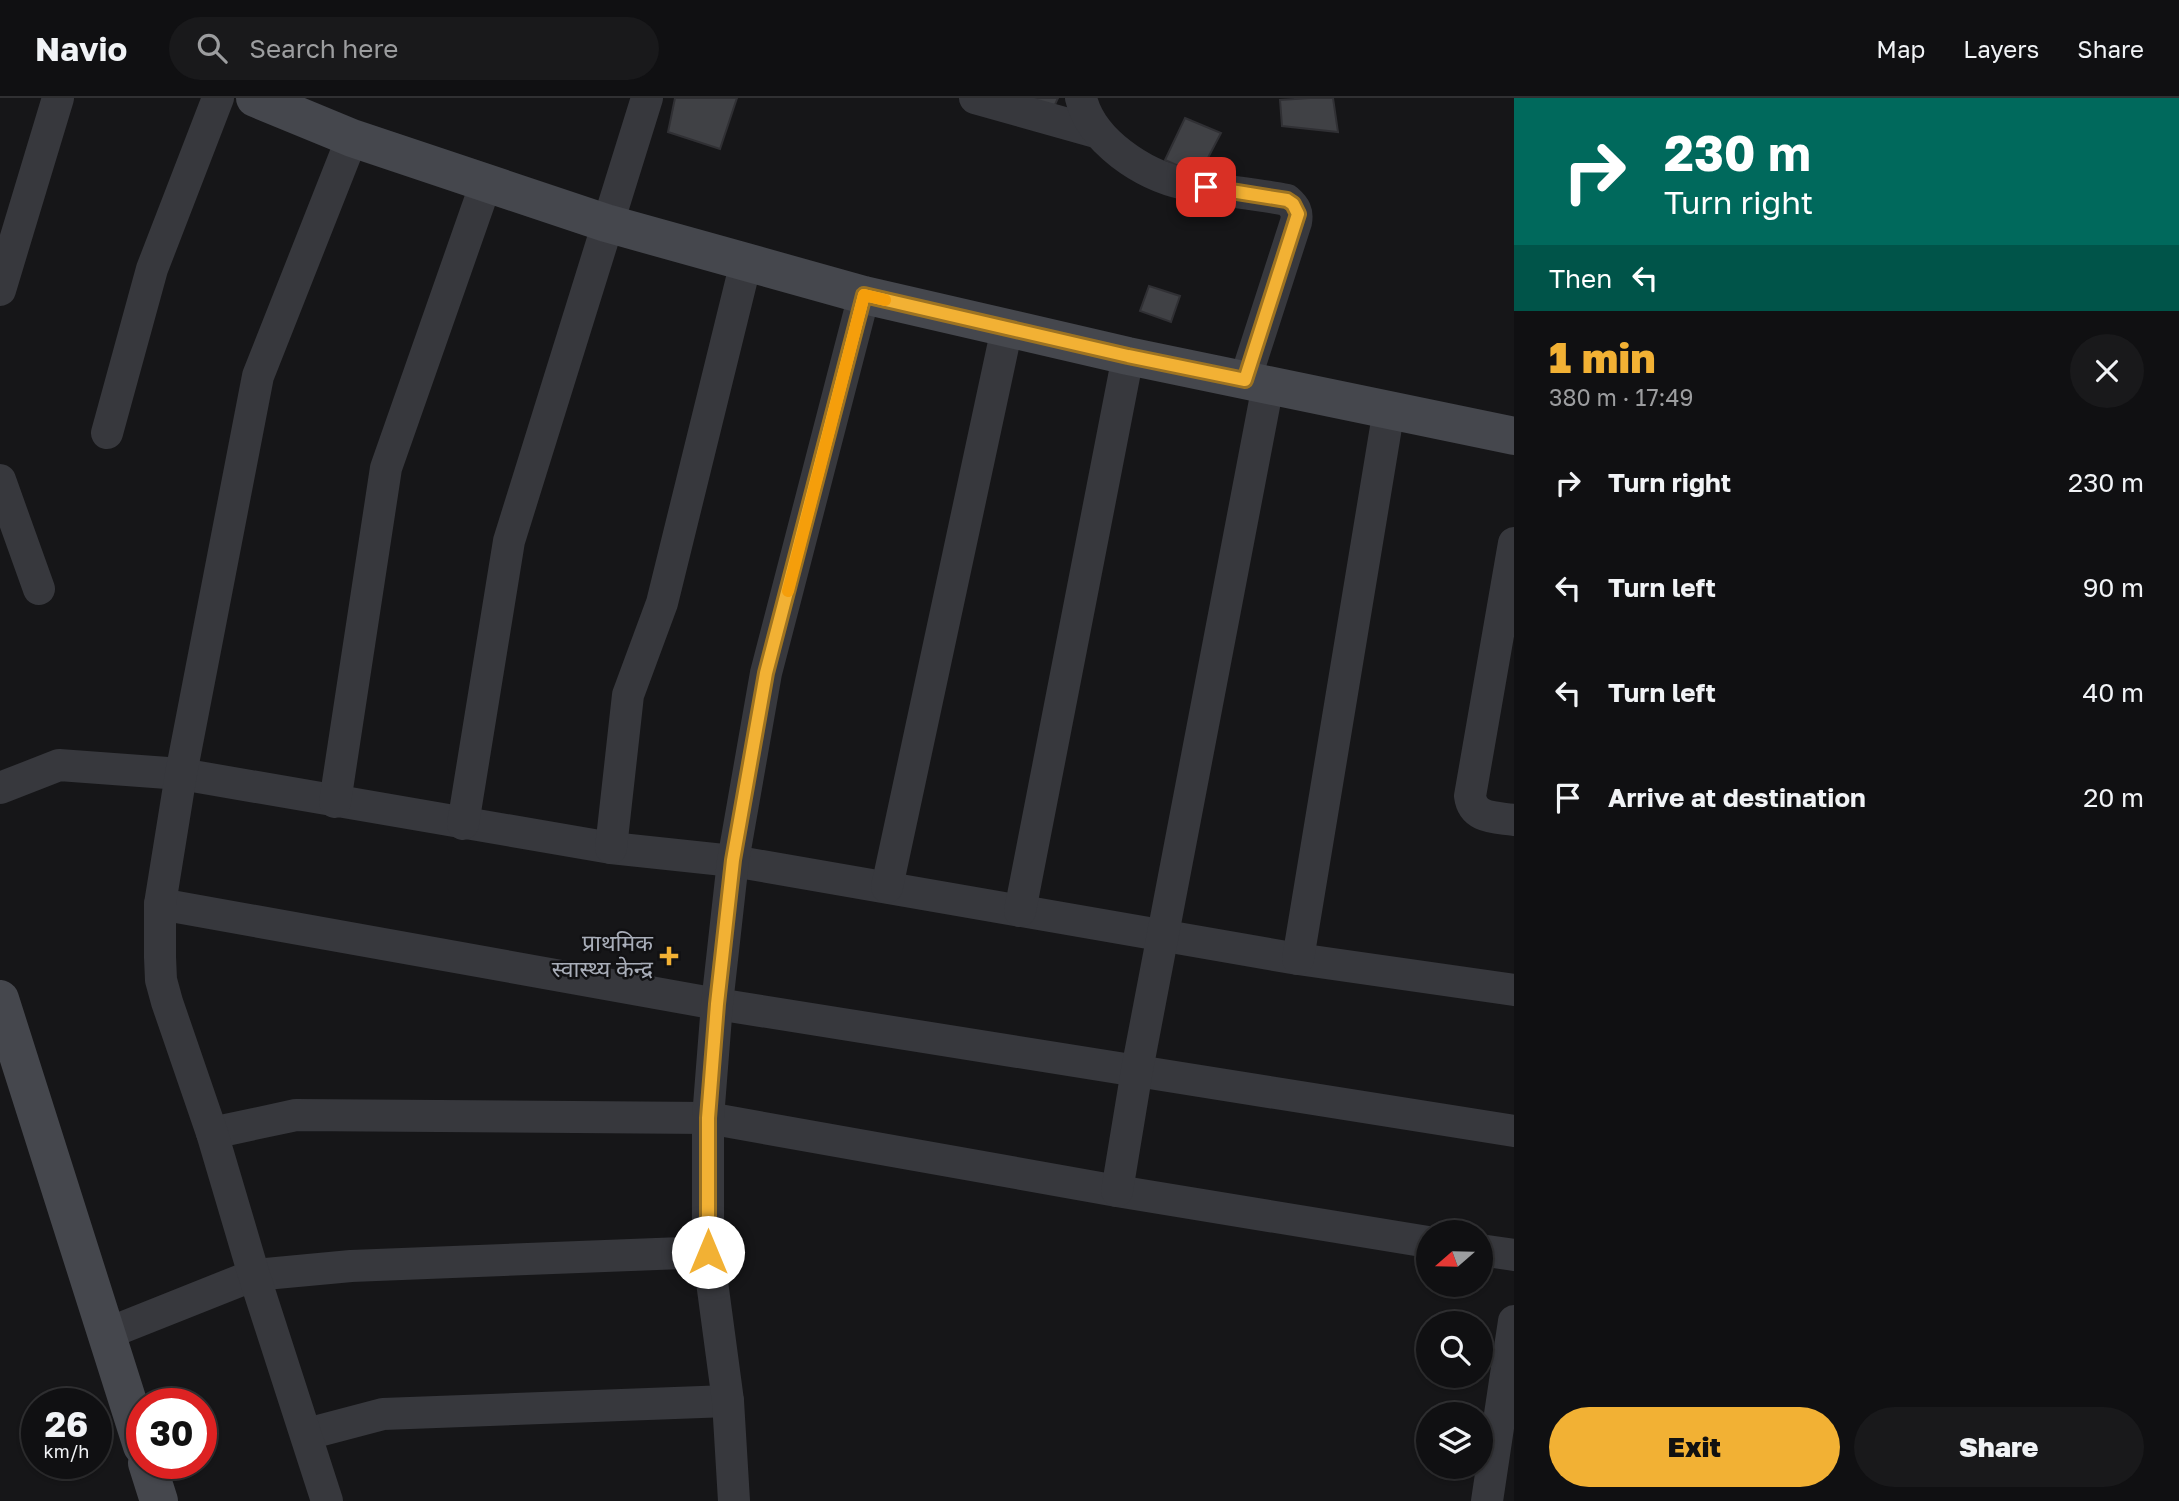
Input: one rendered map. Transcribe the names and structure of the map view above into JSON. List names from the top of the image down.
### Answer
{
  "places": {
    "health": ["प्राथमिक स्वास्थ्य केन्द्र"]
  },
  "north": "left",
  "page": {
    "header": "Navio",
    "search": "Search here",
    "nav": ["Map", "Layers", "Share"],
    "turn": ["230 m", "Turn right"],
    "then": "Then",
    "heading": ["1 min", "380 m · 17:49"],
    "list": [
      {
        "name": "Turn right",
        "value": "230 m"
      },
      {
        "name": "Turn left",
        "value": "90 m"
      },
      {
        "name": "Turn left",
        "value": "40 m"
      },
      {
        "name": "Arrive at destination",
        "value": "20 m"
      }
    ],
    "speed": "26 km/h",
    "limit": "30",
    "buttons": ["Exit", "Share"]
  }
}
